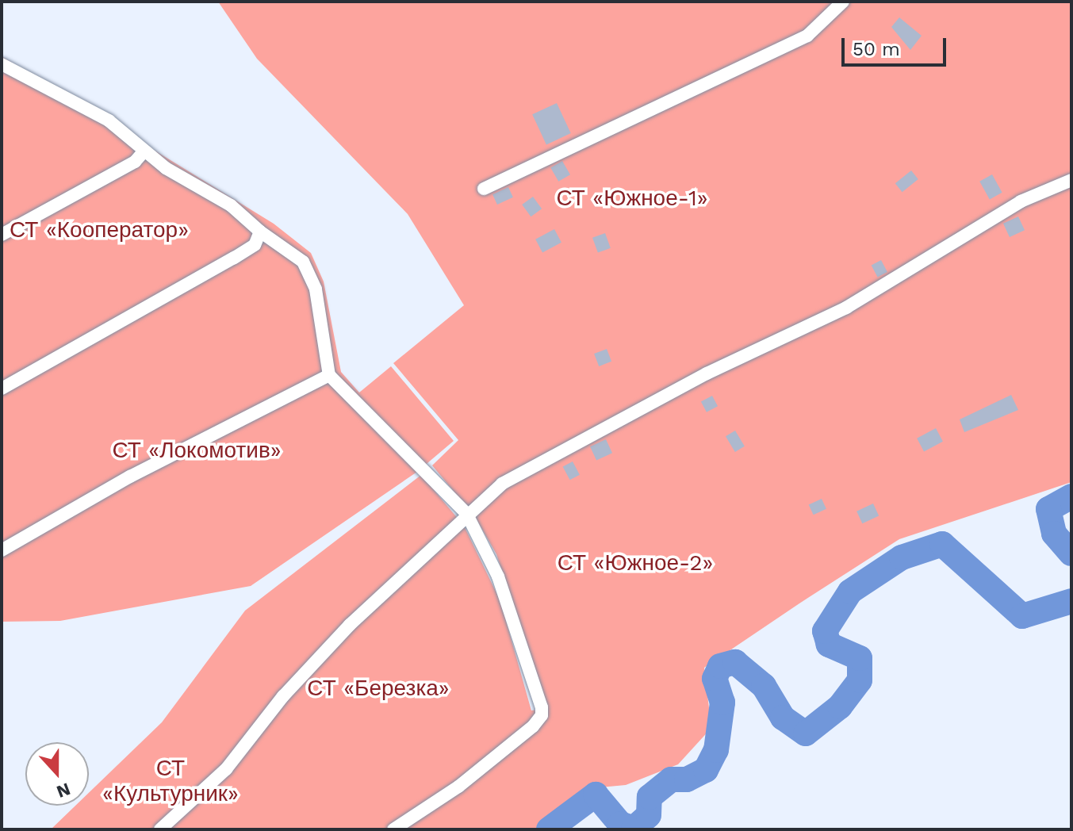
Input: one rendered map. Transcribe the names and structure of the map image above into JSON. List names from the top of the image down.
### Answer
{
  "parks": [
    "СТ «Южное-1»",
    "СТ «Кооператор»",
    "СТ «Локомотив»",
    "СТ «Южное-2»",
    "СТ «Березка»",
    "СТ «Культурник»"
  ],
  "scale_bar": "50 m",
  "north": "bottom"
}
